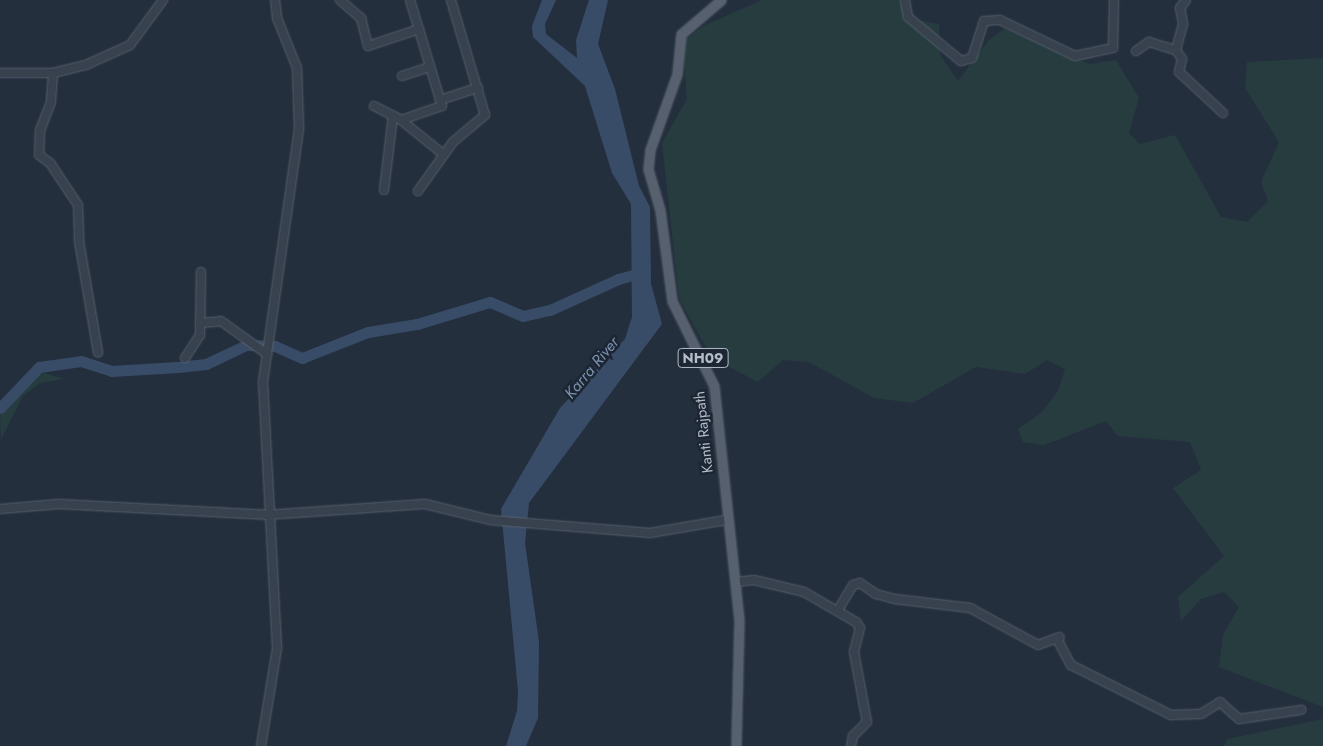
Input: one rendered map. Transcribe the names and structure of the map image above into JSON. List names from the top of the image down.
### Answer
{
  "streets": {
    "main road": ["NH09", "Kanti Rajpath"]
  },
  "water": ["Karra River"]
}
